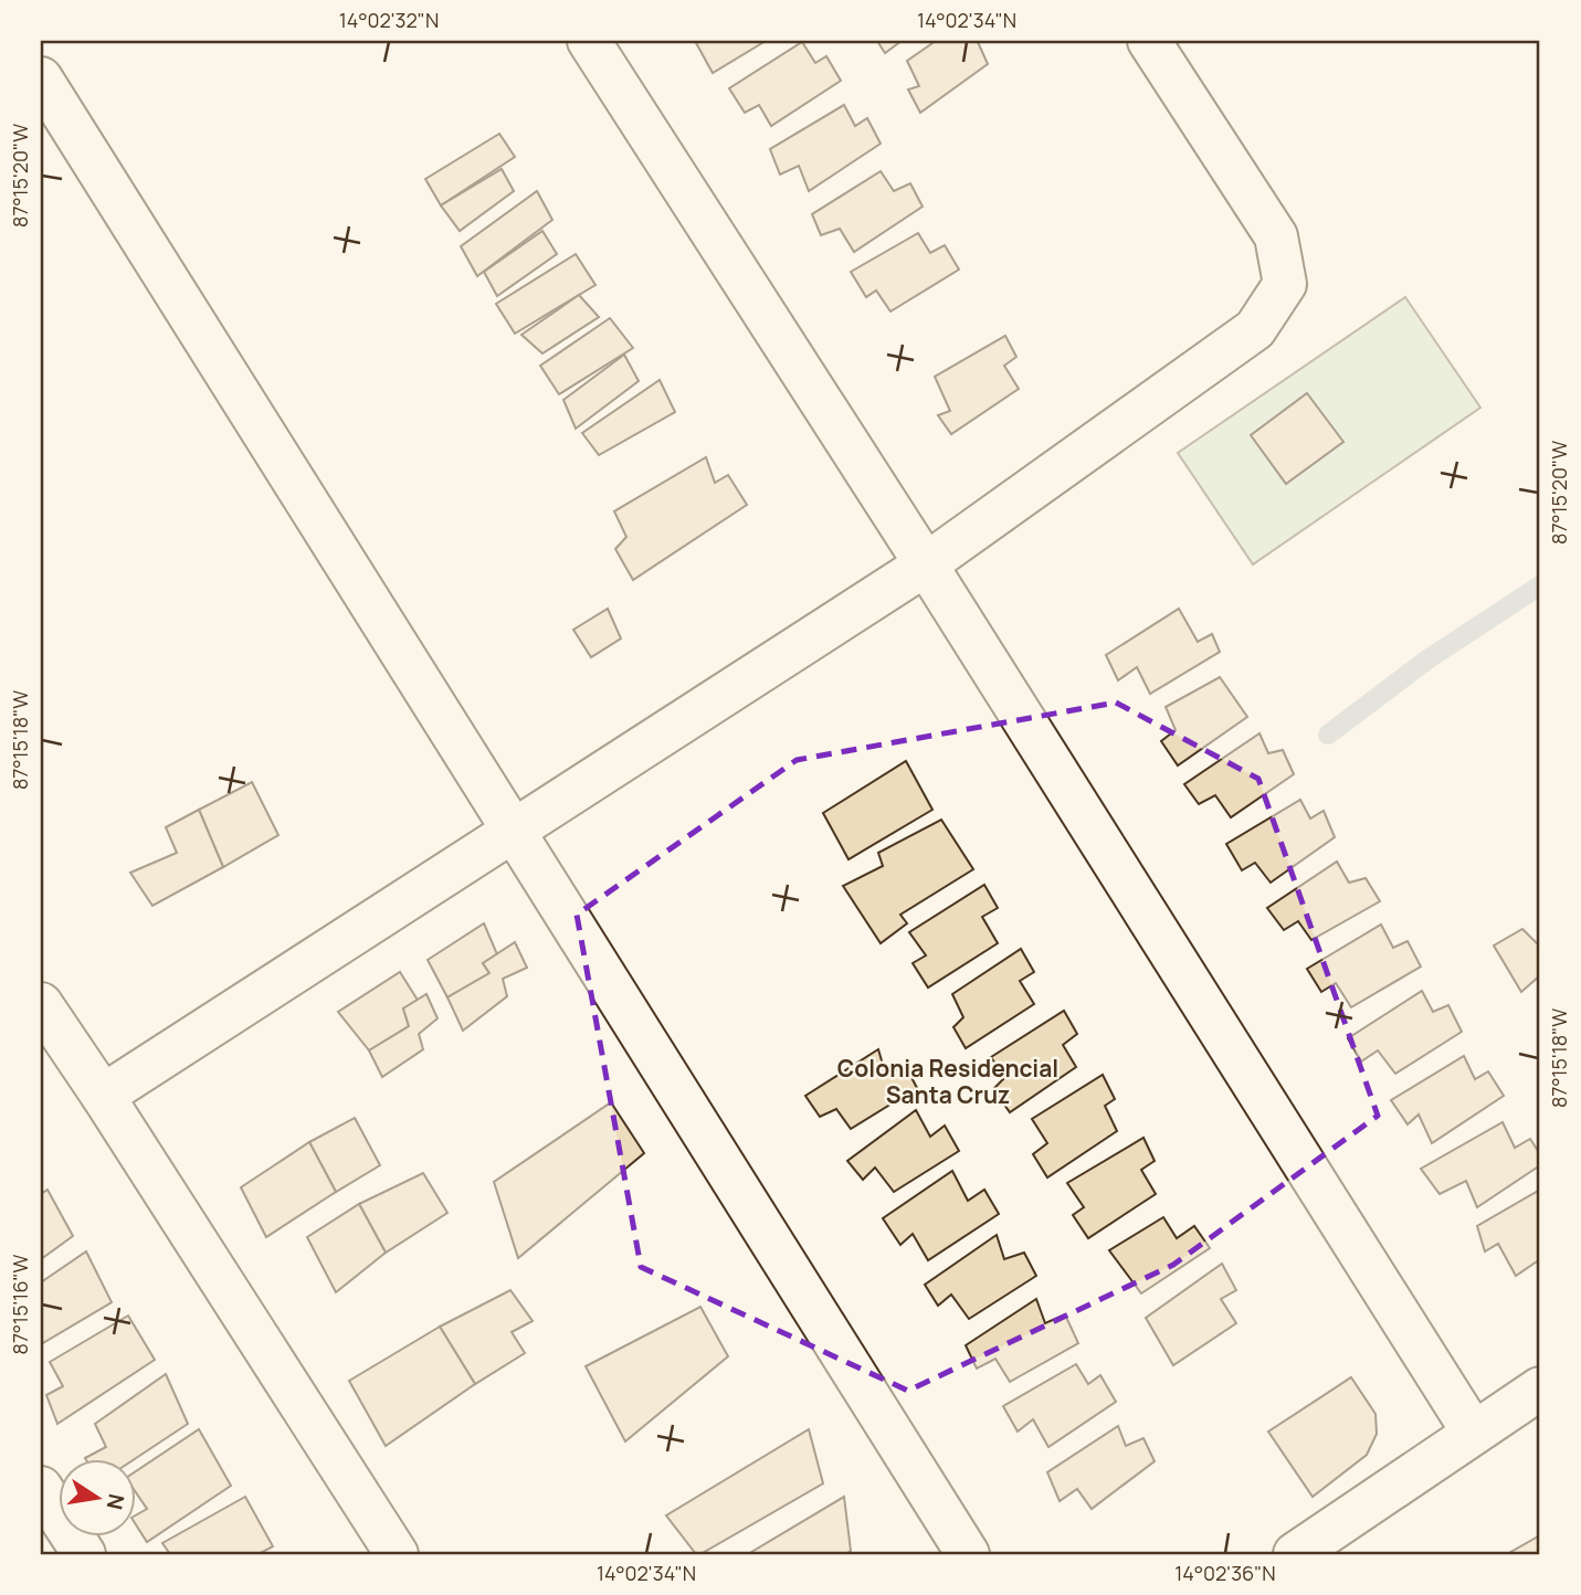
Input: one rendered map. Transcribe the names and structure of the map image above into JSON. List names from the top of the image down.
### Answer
{
  "districts": ["Colonia Residencial Santa Cruz"],
  "north": "right",
  "coordinates": [
    "14°02'32\"N",
    "14°02'34\"N",
    "87°15'20\"W",
    "87°15'18\"W",
    "87°15'16\"W",
    "14°02'36\"N"
  ]
}
